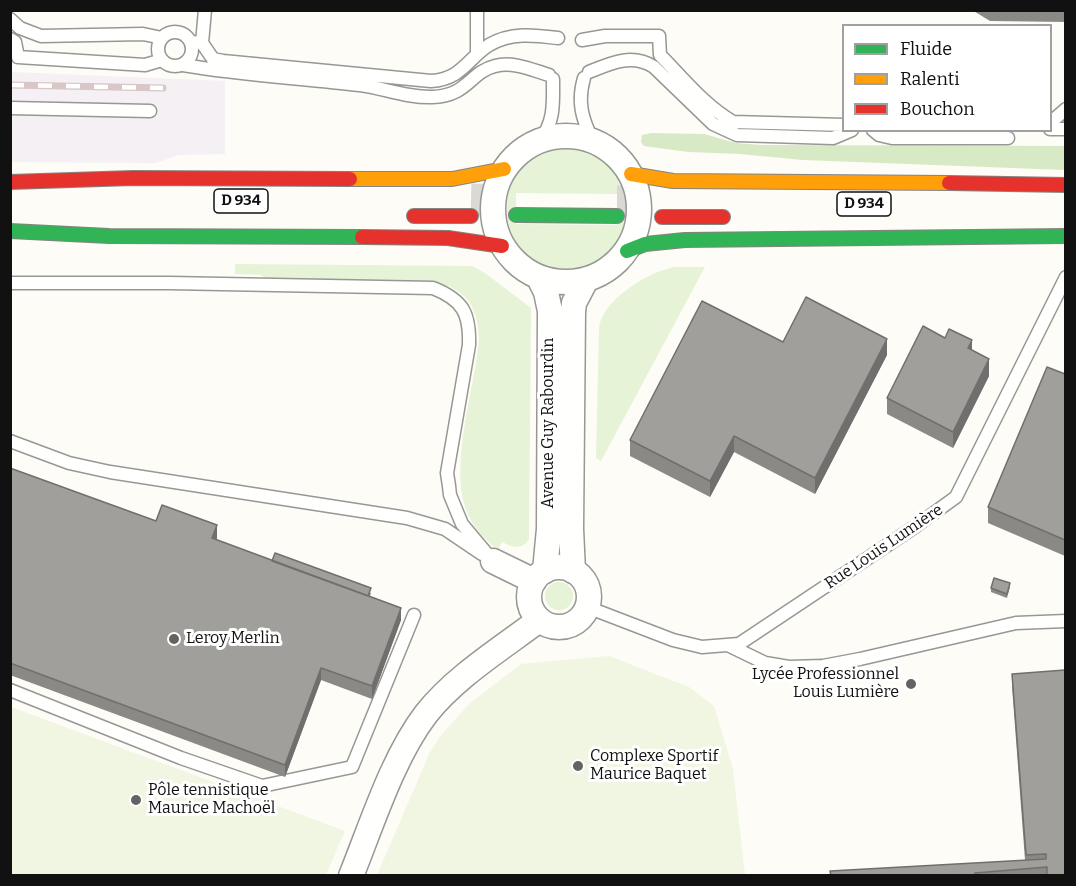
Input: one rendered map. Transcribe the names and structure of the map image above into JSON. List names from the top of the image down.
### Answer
{
  "streets": {
    "street": ["Avenue Guy Rabourdin"],
    "lane": ["Rue Louis Lumière"]
  },
  "crossings": [
    ["Avenue Guy Rabourdin", "Rue Louis Lumière"]
  ],
  "places": [
    "Leroy Merlin",
    "Lycée Professionnel Louis Lumière",
    "Complexe Sportif Maurice Baquet",
    "Pôle tennistique Maurice Machoël"
  ],
  "legend": ["Fluide", "Ralenti", "Bouchon"]
}
